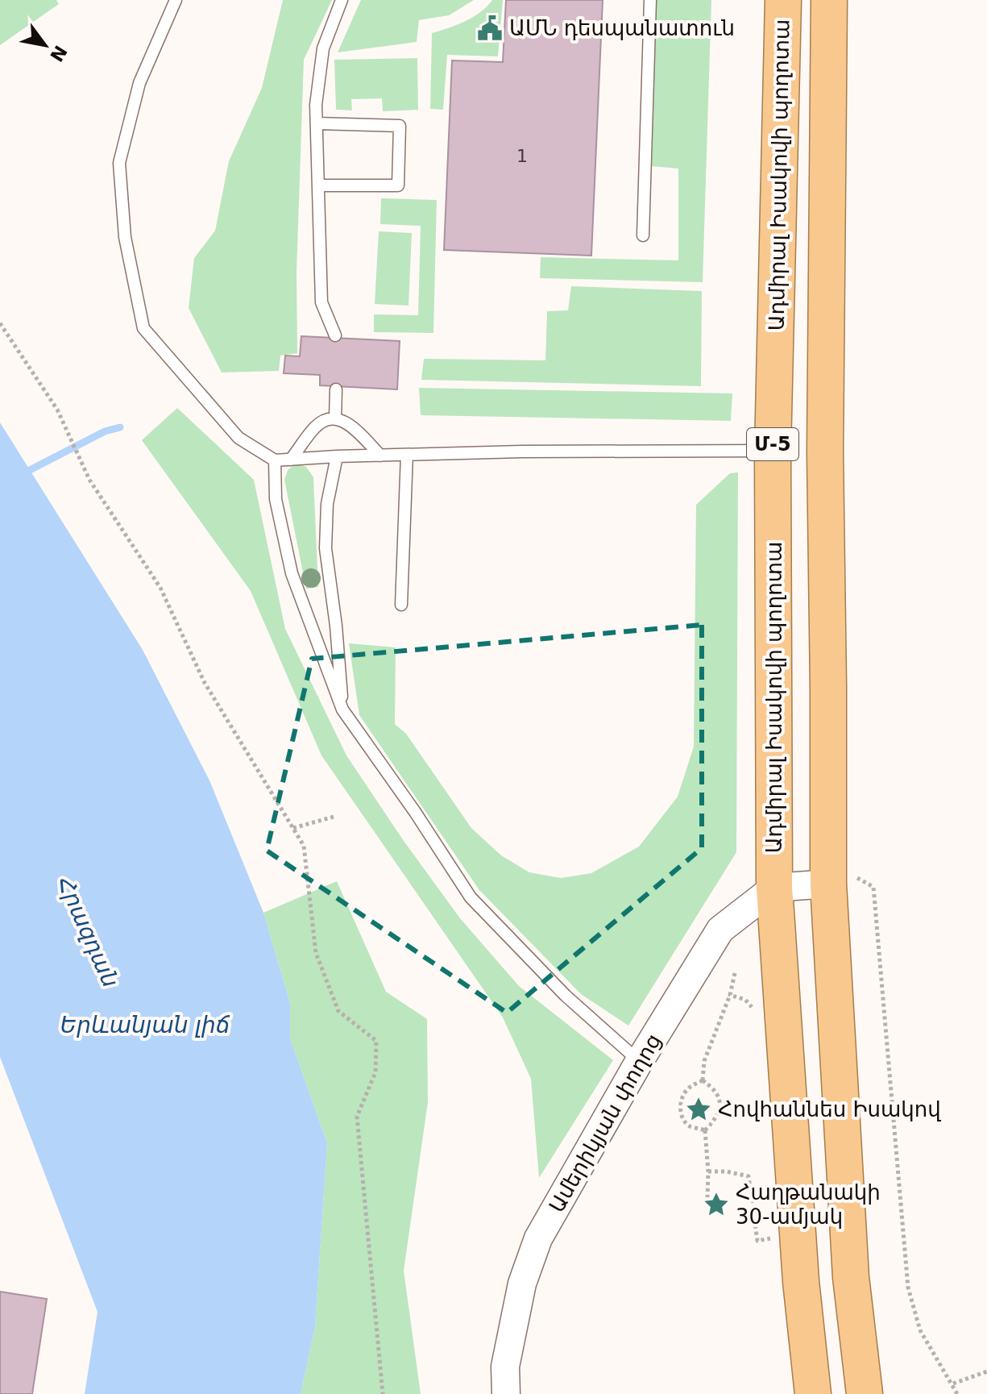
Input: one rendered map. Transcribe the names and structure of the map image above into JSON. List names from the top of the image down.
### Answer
{
  "streets": {
    "highway": ["Ադմիրալ Իսակովի պողոտա", "Մ-5"],
    "street": ["Ամերիկյան փողոց"]
  },
  "crossings": [
    ["Ադմիրալ Իսակովի պողոտա", "Ամերիկյան փողոց"]
  ],
  "water": ["Հրազդան", "Երևանյան լիճ"],
  "places": {
    "public building": ["ԱՄՆ դեսպանատուն"],
    "place": ["Հովհաննես Իսակով", "Հաղթանակի 30-ամյակ"]
  },
  "house_numbers": ["1"],
  "north": "bottom right"
}
